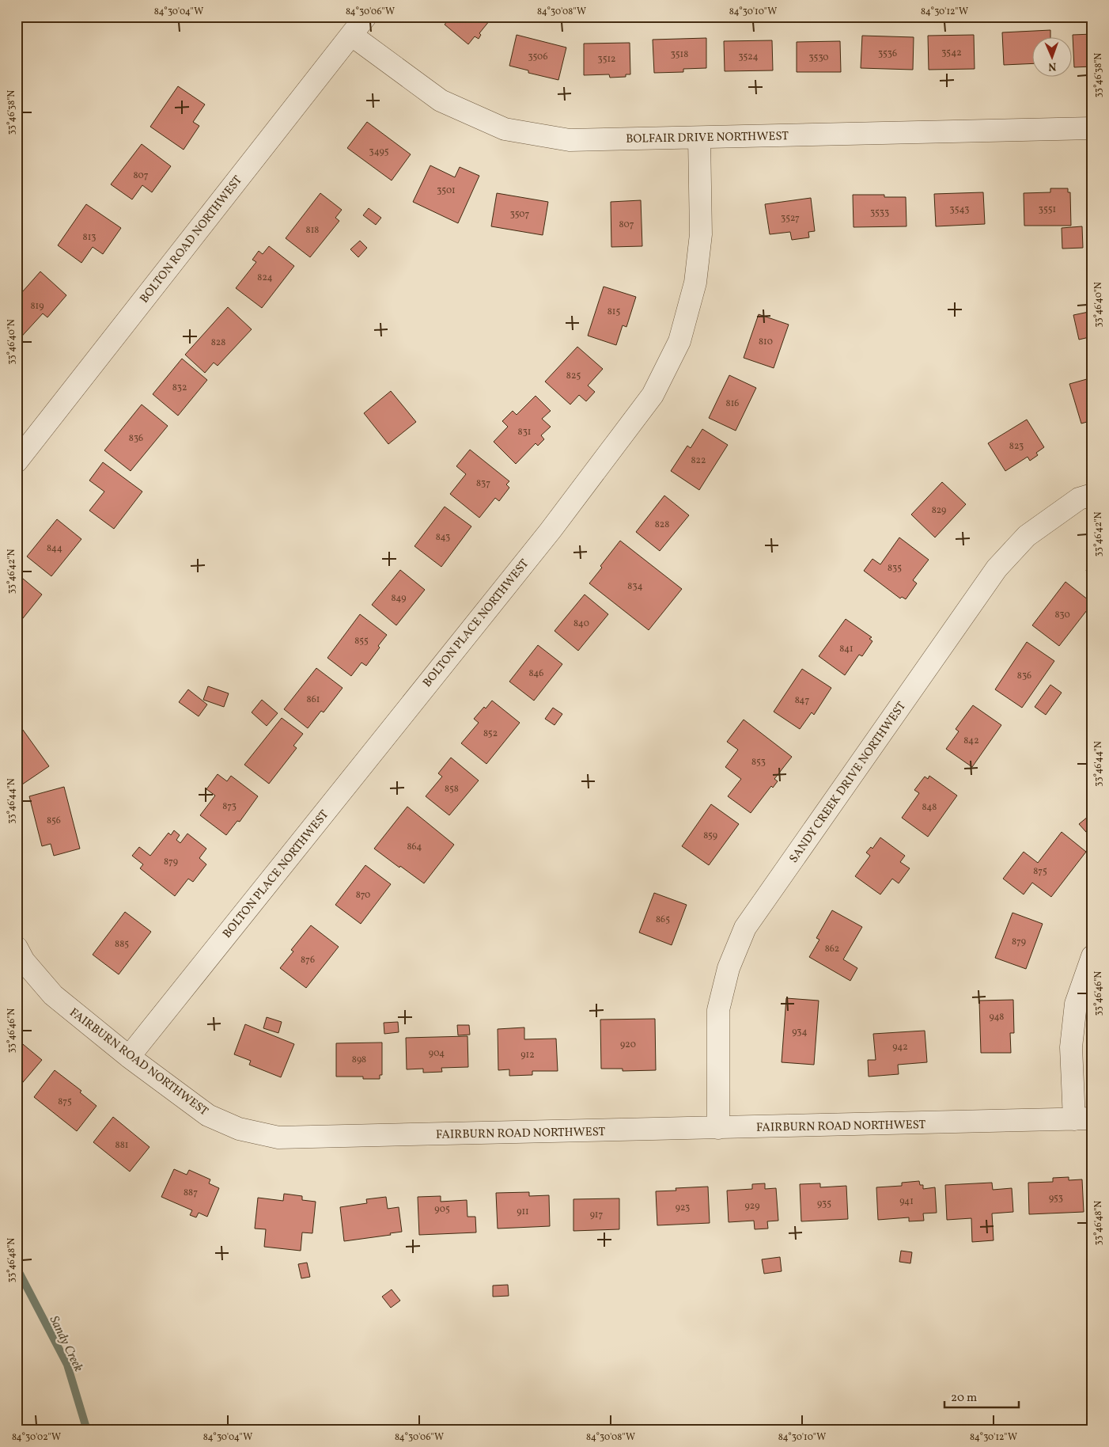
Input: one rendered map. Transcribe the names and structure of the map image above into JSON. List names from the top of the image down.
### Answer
{
  "streets": {
    "street": [
      "BOLFAIR DRIVE NORTHWEST",
      "BOLTON ROAD NORTHWEST",
      "BOLTON PLACE NORTHWEST",
      "SANDY CREEK DRIVE NORTHWEST",
      "FAIRBURN ROAD NORTHWEST"
    ]
  },
  "crossings": [
    ["BOLFAIR DRIVE NORTHWEST", "BOLTON ROAD NORTHWEST"],
    ["BOLFAIR DRIVE NORTHWEST", "BOLTON PLACE NORTHWEST"],
    ["BOLTON PLACE NORTHWEST", "FAIRBURN ROAD NORTHWEST"],
    ["SANDY CREEK DRIVE NORTHWEST", "FAIRBURN ROAD NORTHWEST"]
  ],
  "water": ["Sandy Creek"],
  "house_numbers": [
    "3542",
    "3536",
    "3518",
    "3506",
    "3524",
    "3530",
    "3512",
    "3495",
    "807",
    "3501",
    "3543",
    "3551",
    "3533",
    "3507",
    "3527",
    "807",
    "818",
    "813",
    "824",
    "819",
    "815",
    "810",
    "828",
    "825",
    "832",
    "816",
    "831",
    "836",
    "823",
    "822",
    "837",
    "829",
    "828",
    "843",
    "844",
    "835",
    "834",
    "849",
    "830",
    "840",
    "855",
    "841",
    "846",
    "836",
    "861",
    "847",
    "852",
    "842",
    "853",
    "858",
    "873",
    "848",
    "856",
    "859",
    "864",
    "879",
    "875",
    "870",
    "865",
    "879",
    "885",
    "862",
    "876",
    "948",
    "934",
    "920",
    "942",
    "904",
    "912",
    "898",
    "875",
    "881",
    "887",
    "953",
    "941",
    "935",
    "929",
    "923",
    "905",
    "911",
    "917"
  ],
  "scale_bar": "20 m",
  "north": "bottom",
  "coordinates": [
    "84°30'04\"W",
    "84°30'06\"W",
    "84°30'08\"W",
    "84°30'10\"W",
    "84°30'12\"W",
    "33°46'38\"N",
    "33°46'40\"N",
    "33°46'42\"N",
    "33°46'44\"N",
    "33°46'46\"N",
    "33°46'48\"N",
    "84°30'02\"W"
  ]
}
